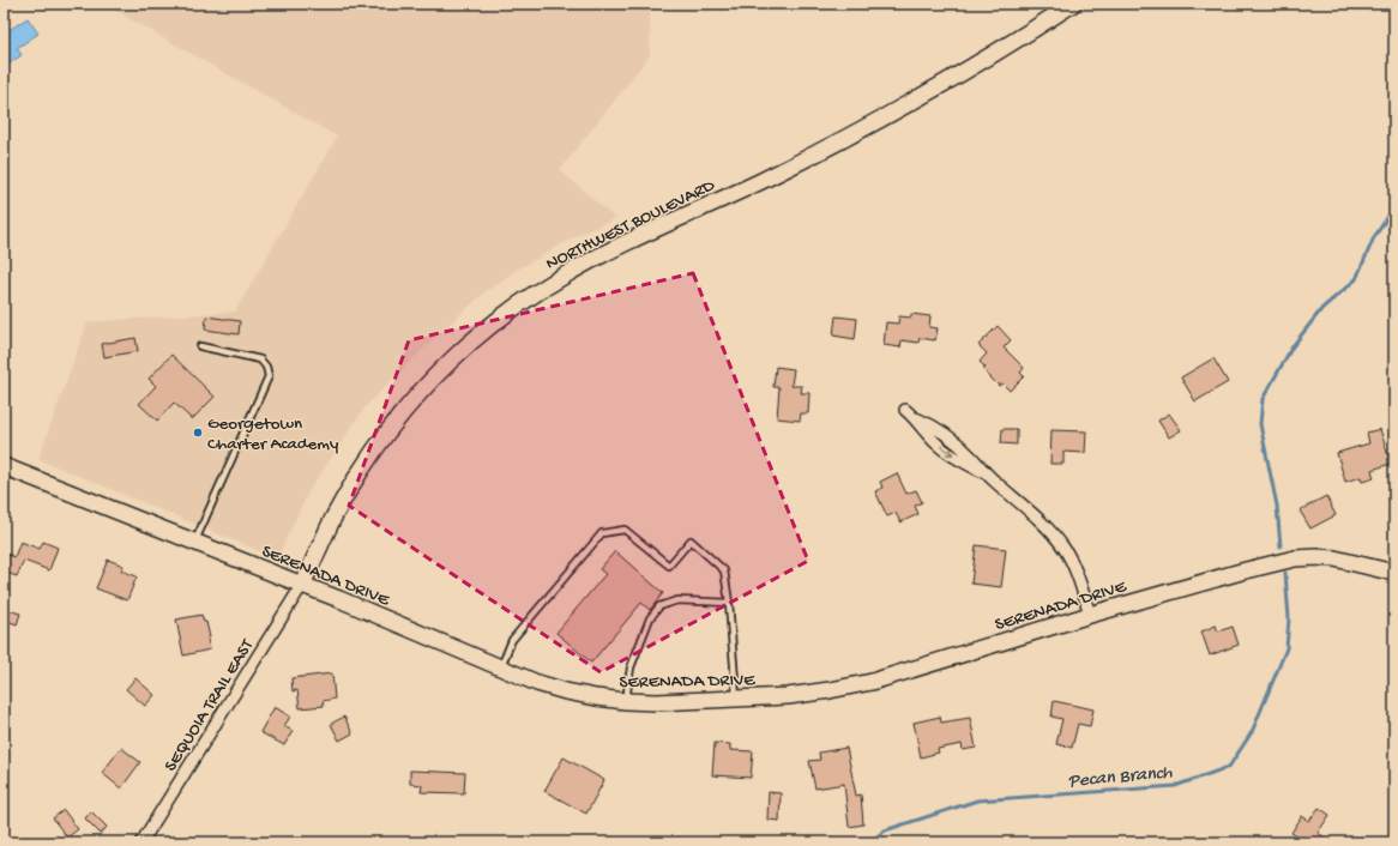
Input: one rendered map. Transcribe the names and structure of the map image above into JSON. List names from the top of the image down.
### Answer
{
  "streets": {
    "street": ["NORTHWEST BOULEVARD", "SERENADA DRIVE", "SEQUOIA TRAIL EAST"]
  },
  "crossings": [
    ["NORTHWEST BOULEVARD", "SERENADA DRIVE"],
    ["NORTHWEST BOULEVARD", "SEQUOIA TRAIL EAST"],
    ["SERENADA DRIVE", "SEQUOIA TRAIL EAST"]
  ],
  "water": ["Pecan Branch"],
  "places": ["Georgetown Charter Academy"]
}
